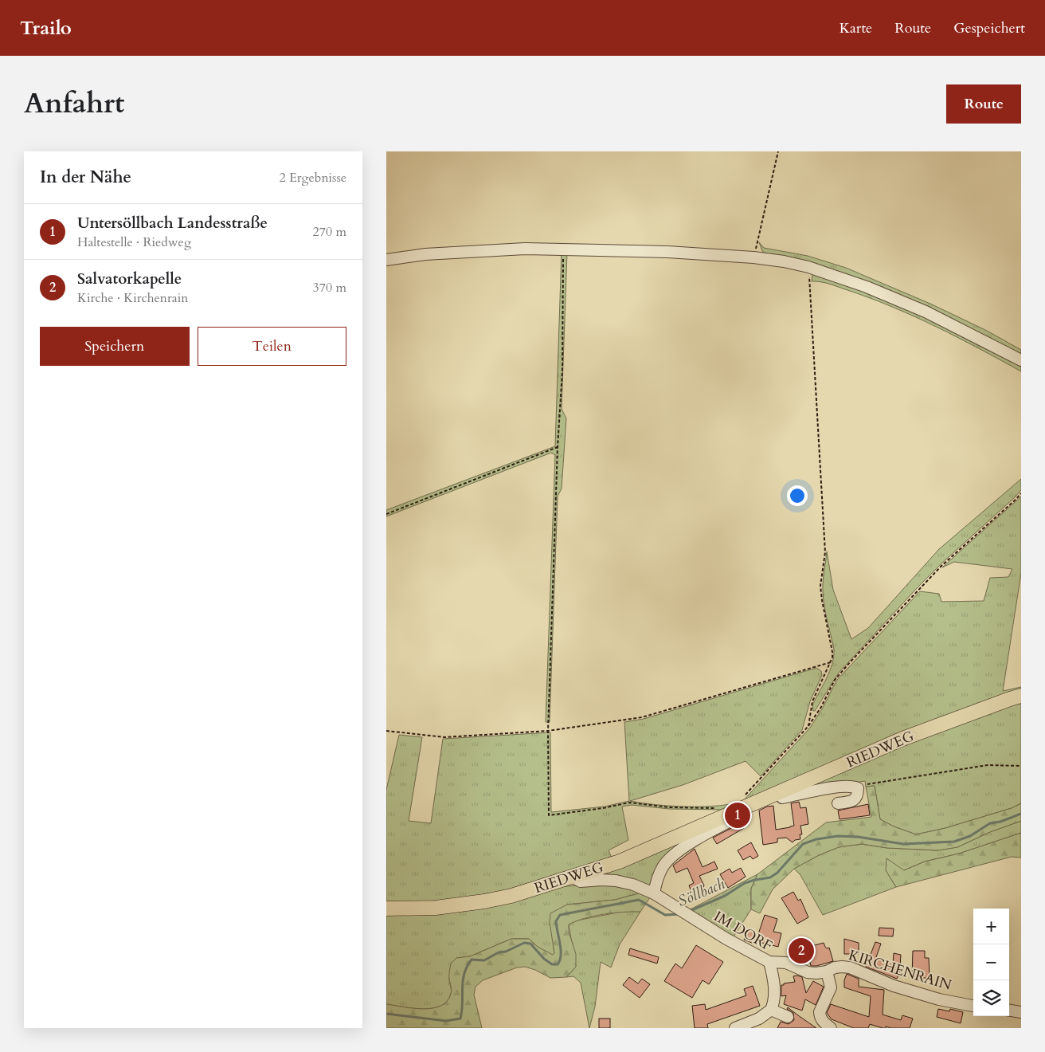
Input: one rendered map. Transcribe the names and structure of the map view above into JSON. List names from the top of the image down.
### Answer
{
  "streets": {
    "main road": ["RIEDWEG"],
    "street": ["IM DORF", "KIRCHENRAIN"]
  },
  "crossings": [
    ["RIEDWEG", "IM DORF"],
    ["IM DORF", "KIRCHENRAIN"]
  ],
  "water": ["Söllbach"],
  "page": {
    "header": "Trailo",
    "nav": ["Karte", "Route", "Gespeichert"],
    "title": "Anfahrt",
    "buttons": [
      "Route",
      ["Speichern", "Teilen"]
    ],
    "heading": ["In der Nähe", "2 Ergebnisse"],
    "list": [
      {
        "mark": "1",
        "name": "Untersöllbach Landesstraße",
        "note": "Haltestelle · Riedweg",
        "value": "270 m"
      },
      {
        "mark": "2",
        "name": "Salvatorkapelle",
        "note": "Kirche · Kirchenrain",
        "value": "370 m"
      }
    ],
    "pins": ["1", "2"],
    "map_buttons": ["+", "−"]
  }
}
